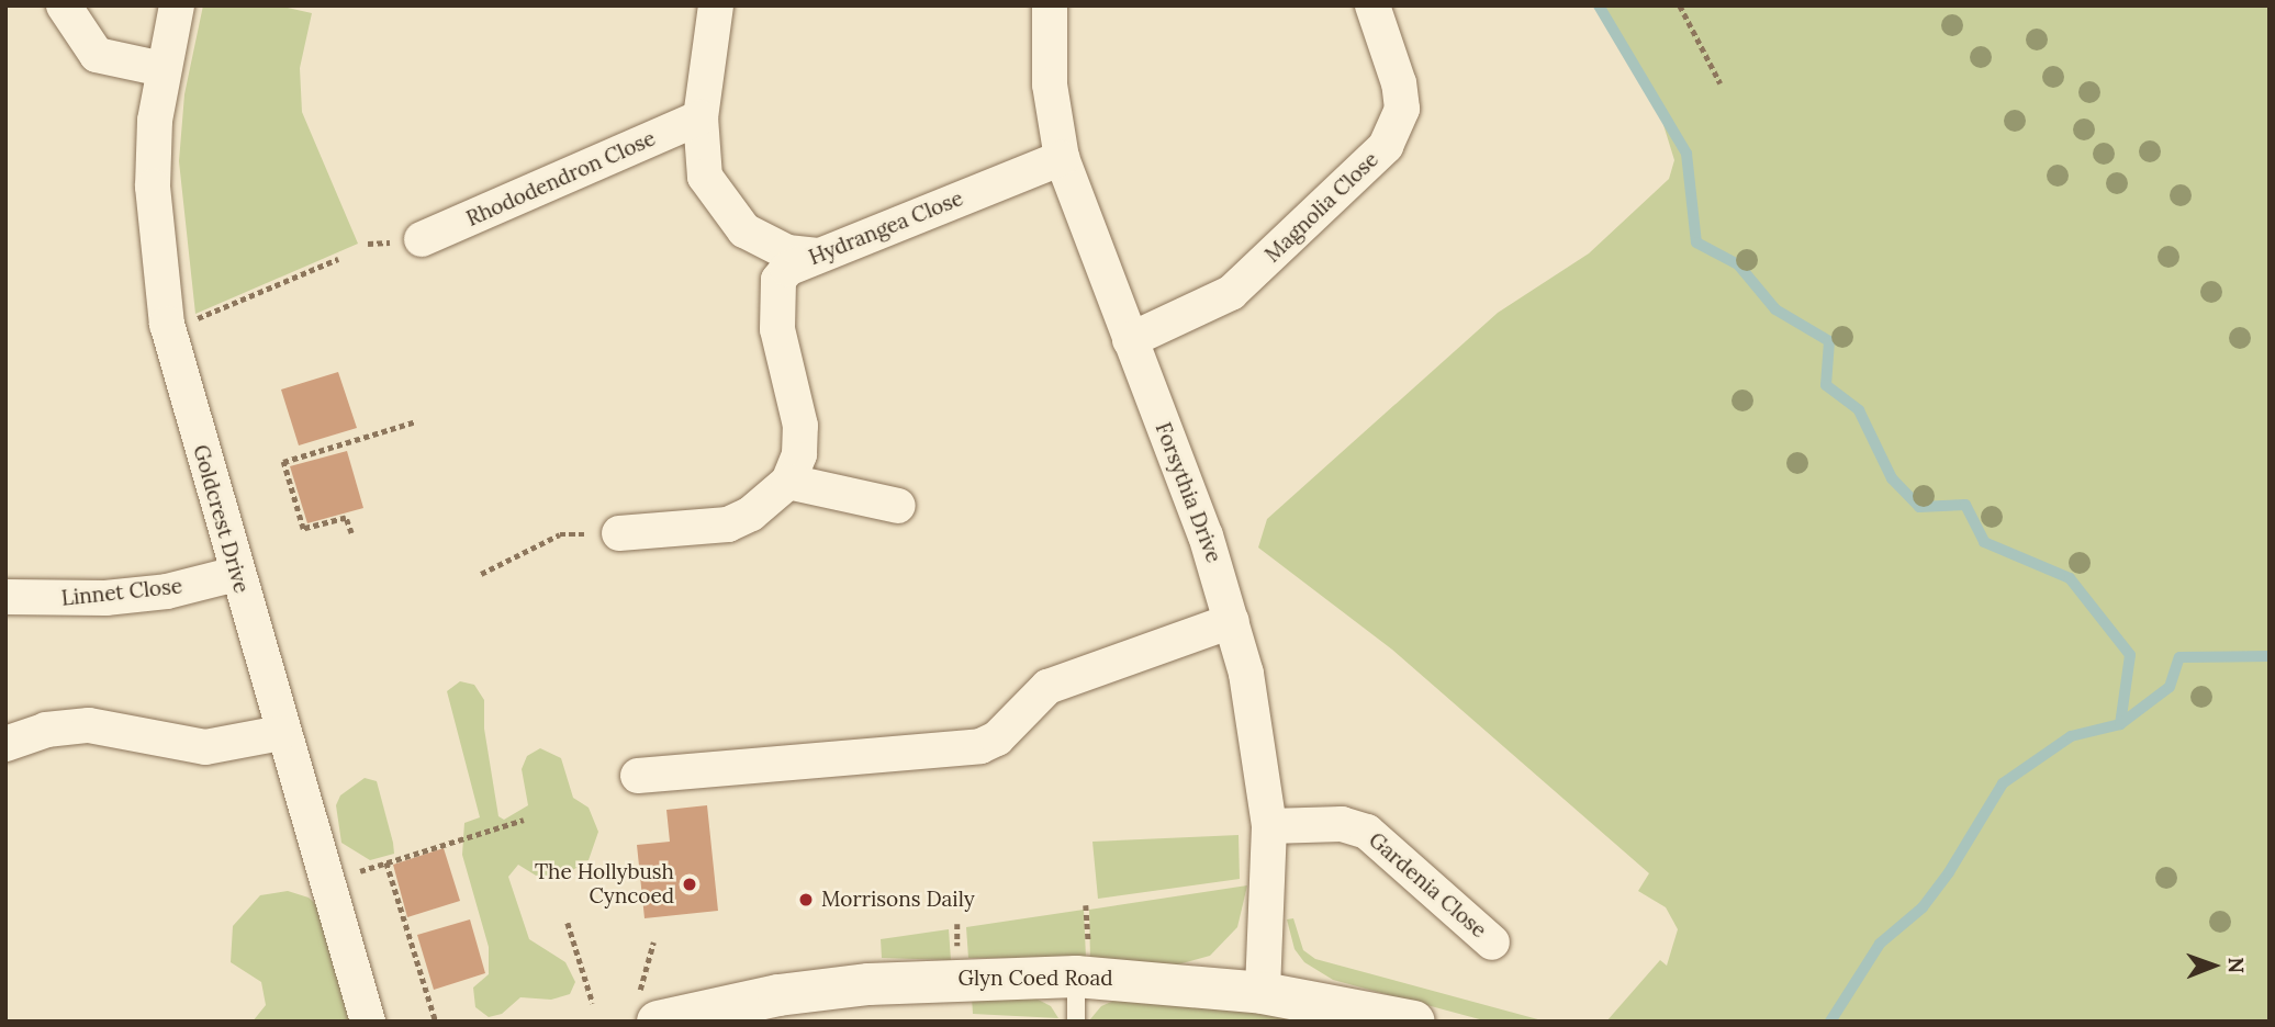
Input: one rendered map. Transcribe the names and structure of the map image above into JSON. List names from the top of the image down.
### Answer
{
  "streets": {
    "street": [
      "Rhododendron Close",
      "Magnolia Close",
      "Hydrangea Close",
      "Forsythia Drive",
      "Goldcrest Drive",
      "Linnet Close",
      "Gardenia Close",
      "Glyn Coed Road"
    ]
  },
  "crossings": [
    ["Magnolia Close", "Forsythia Drive"],
    ["Hydrangea Close", "Forsythia Drive"],
    ["Forsythia Drive", "Gardenia Close"],
    ["Forsythia Drive", "Glyn Coed Road"],
    ["Goldcrest Drive", "Linnet Close"]
  ],
  "places": ["The Hollybush Cyncoed", "Morrisons Daily"],
  "north": "right"
}
